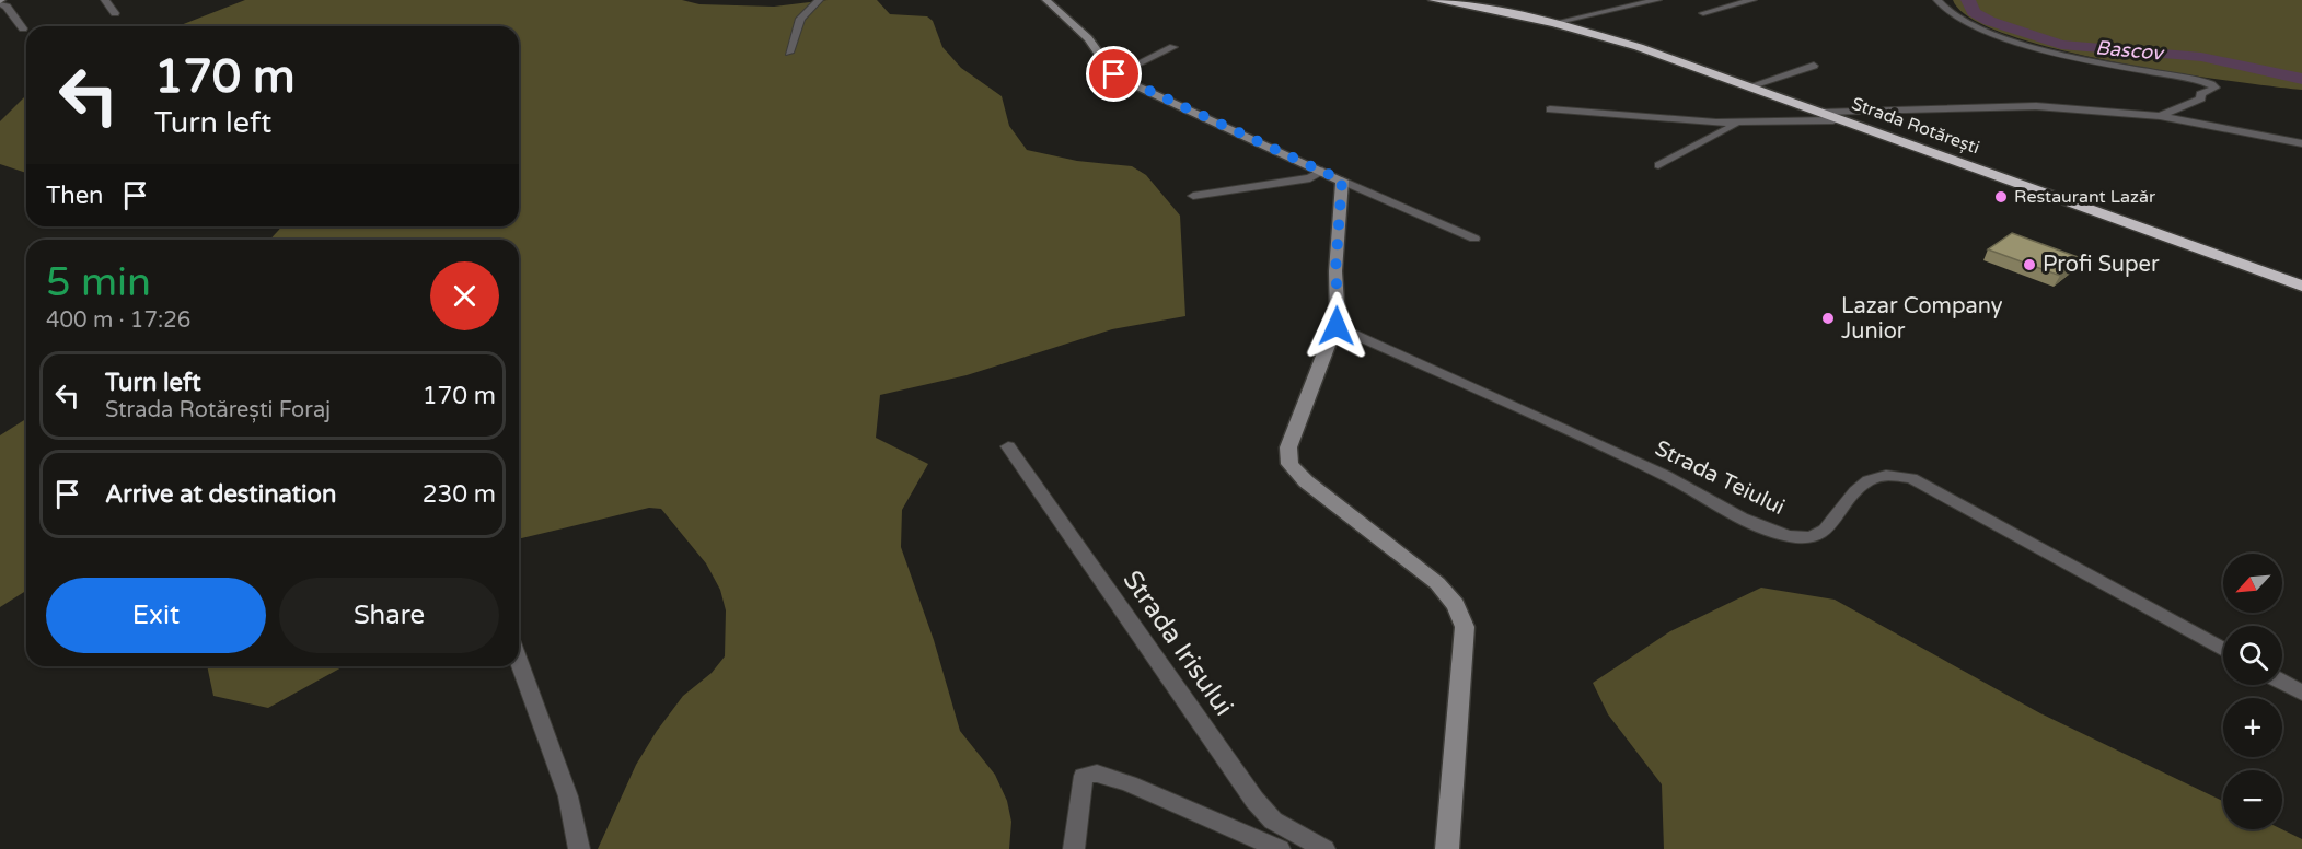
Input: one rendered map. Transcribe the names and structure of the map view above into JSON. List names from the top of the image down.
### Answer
{
  "streets": {
    "highway": ["Strada Rotărești"],
    "street": ["Strada Teiului", "Strada Irisului"]
  },
  "water": ["Bascov"],
  "places": ["Restaurant Lazăr", "Profi Super", "Lazar Company Junior"],
  "north": "bottom left",
  "page": {
    "turn": ["170 m", "Turn left"],
    "then": "Then",
    "heading": ["5 min", "400 m · 17:26"],
    "list": [
      {
        "name": "Turn left",
        "note": "Strada Rotărești Foraj",
        "value": "170 m"
      },
      {
        "name": "Arrive at destination",
        "value": "230 m"
      }
    ],
    "map_buttons": ["+", "−"],
    "buttons": ["Exit", "Share"]
  }
}
